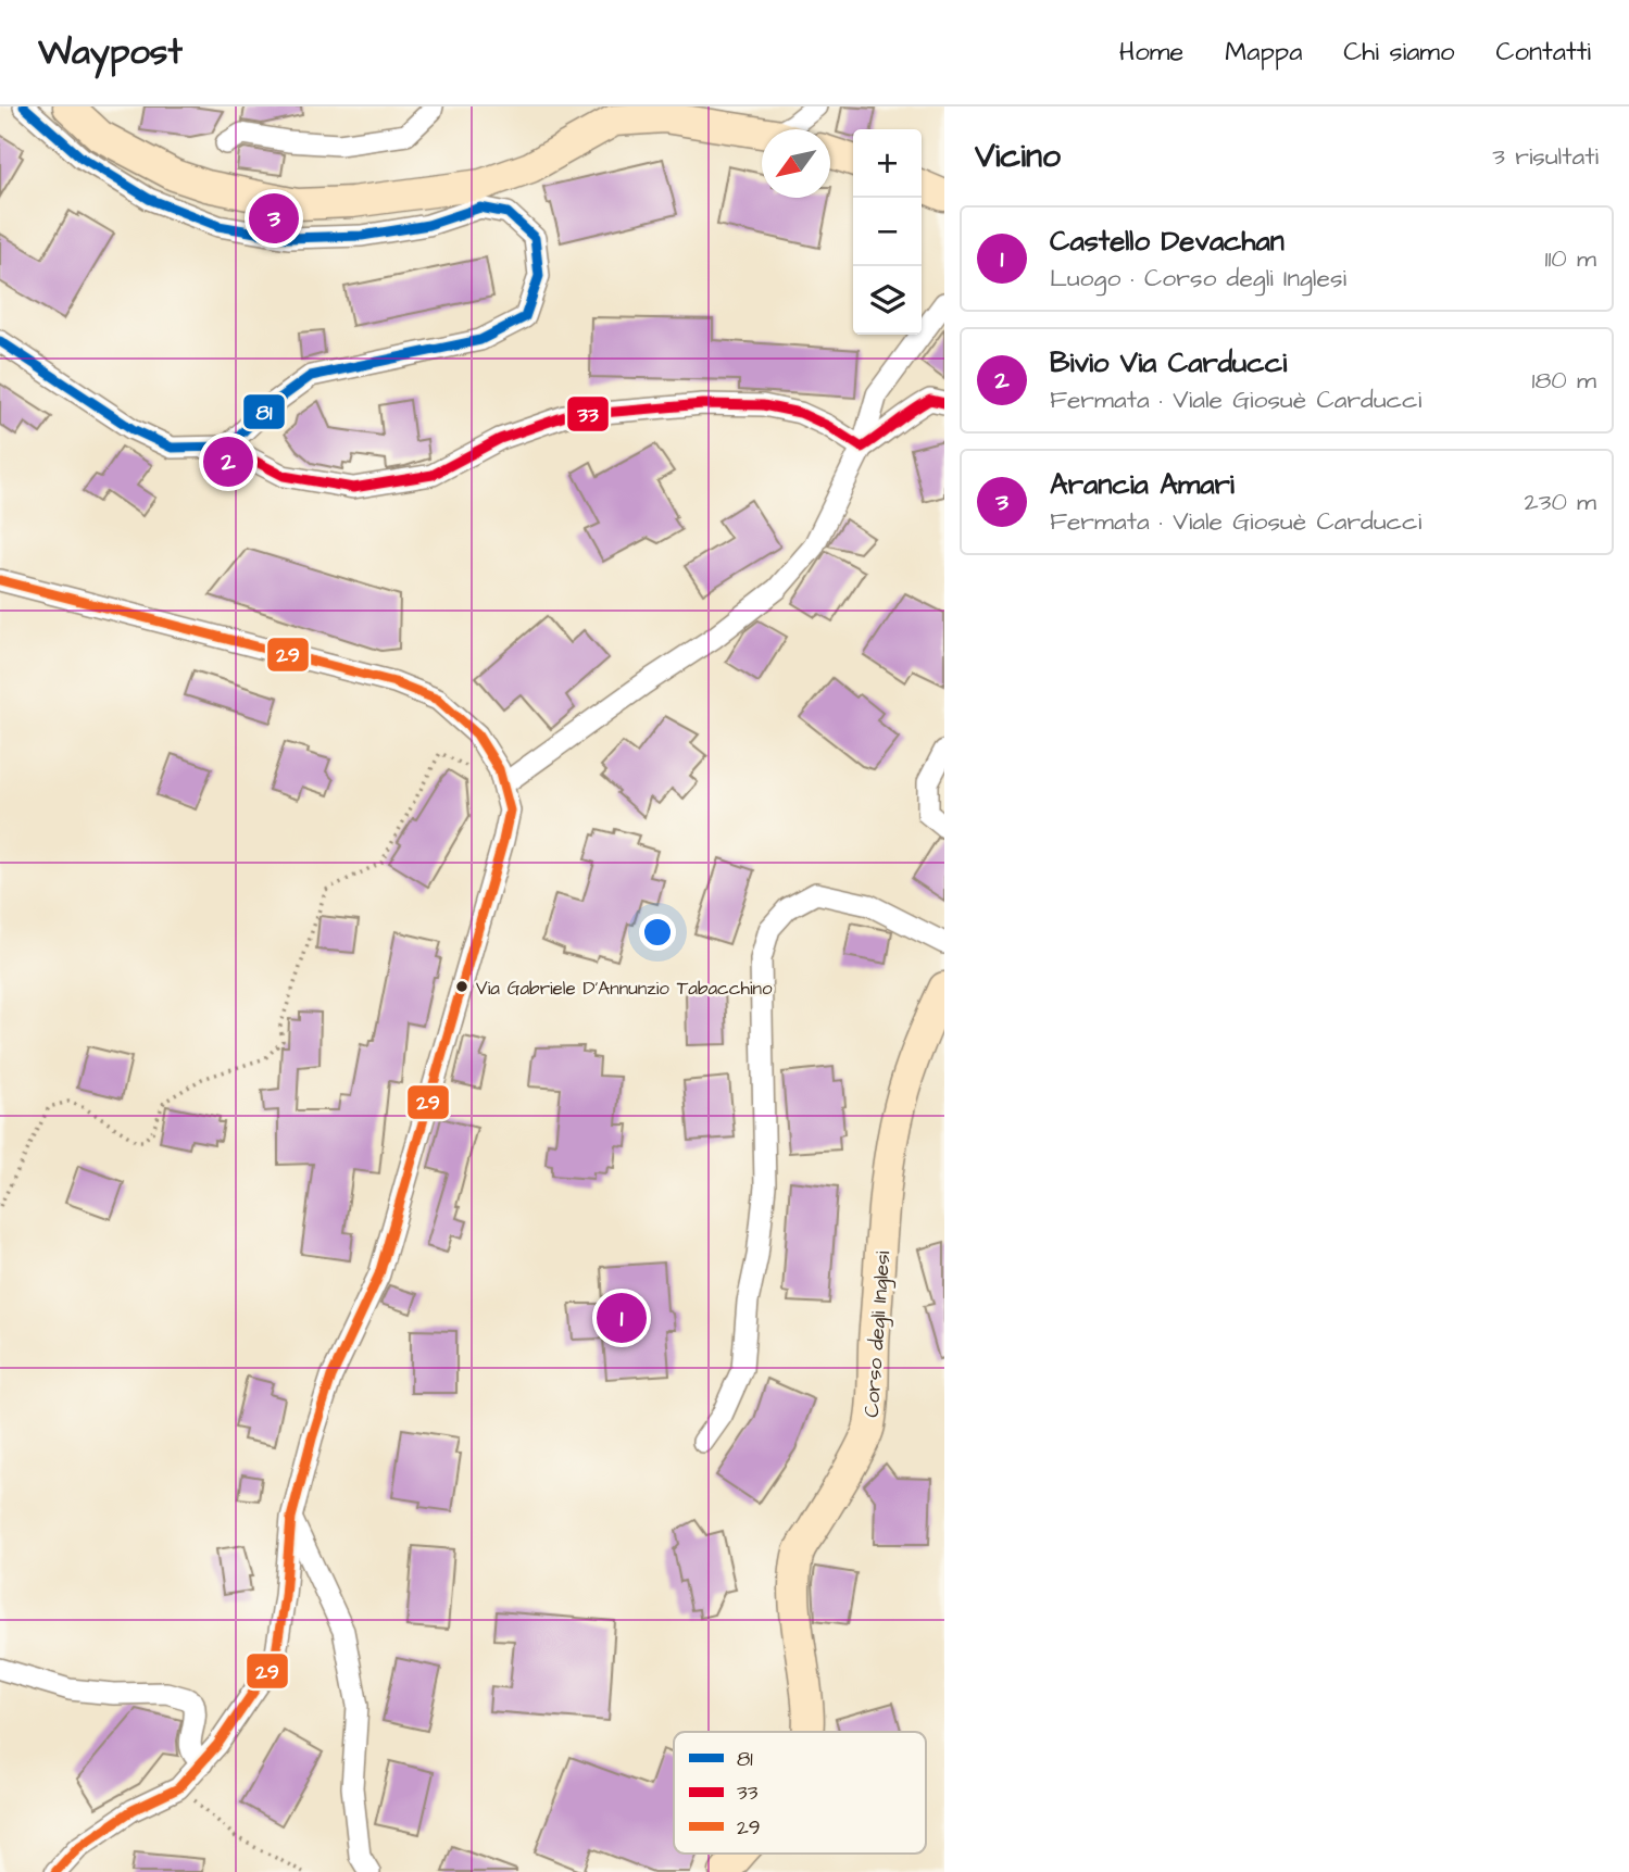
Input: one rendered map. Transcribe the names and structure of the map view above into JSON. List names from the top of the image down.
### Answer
{
  "streets": {
    "main road": ["Corso degli Inglesi"]
  },
  "places": ["Via Gabriele D'Annunzio Tabacchino"],
  "lines": ["transit line 81", "transit line 33", "transit line 29"],
  "legend": ["81", "33", "29"],
  "north": "bottom left",
  "page": {
    "header": "Waypost",
    "nav": [
      "Home",
      "Mappa",
      "Chi siamo",
      "Contatti"
    ],
    "heading": ["Vicino", "3 risultati"],
    "map_buttons": ["+", "−"],
    "pins": ["3", "2", "1"],
    "list": [
      {
        "mark": "1",
        "name": "Castello Devachan",
        "note": "Luogo · Corso degli Inglesi",
        "value": "110 m"
      },
      {
        "mark": "2",
        "name": "Bivio Via Carducci",
        "note": "Fermata · Viale Giosuè Carducci",
        "value": "180 m"
      },
      {
        "mark": "3",
        "name": "Arancia Amari",
        "note": "Fermata · Viale Giosuè Carducci",
        "value": "230 m"
      }
    ]
  }
}
